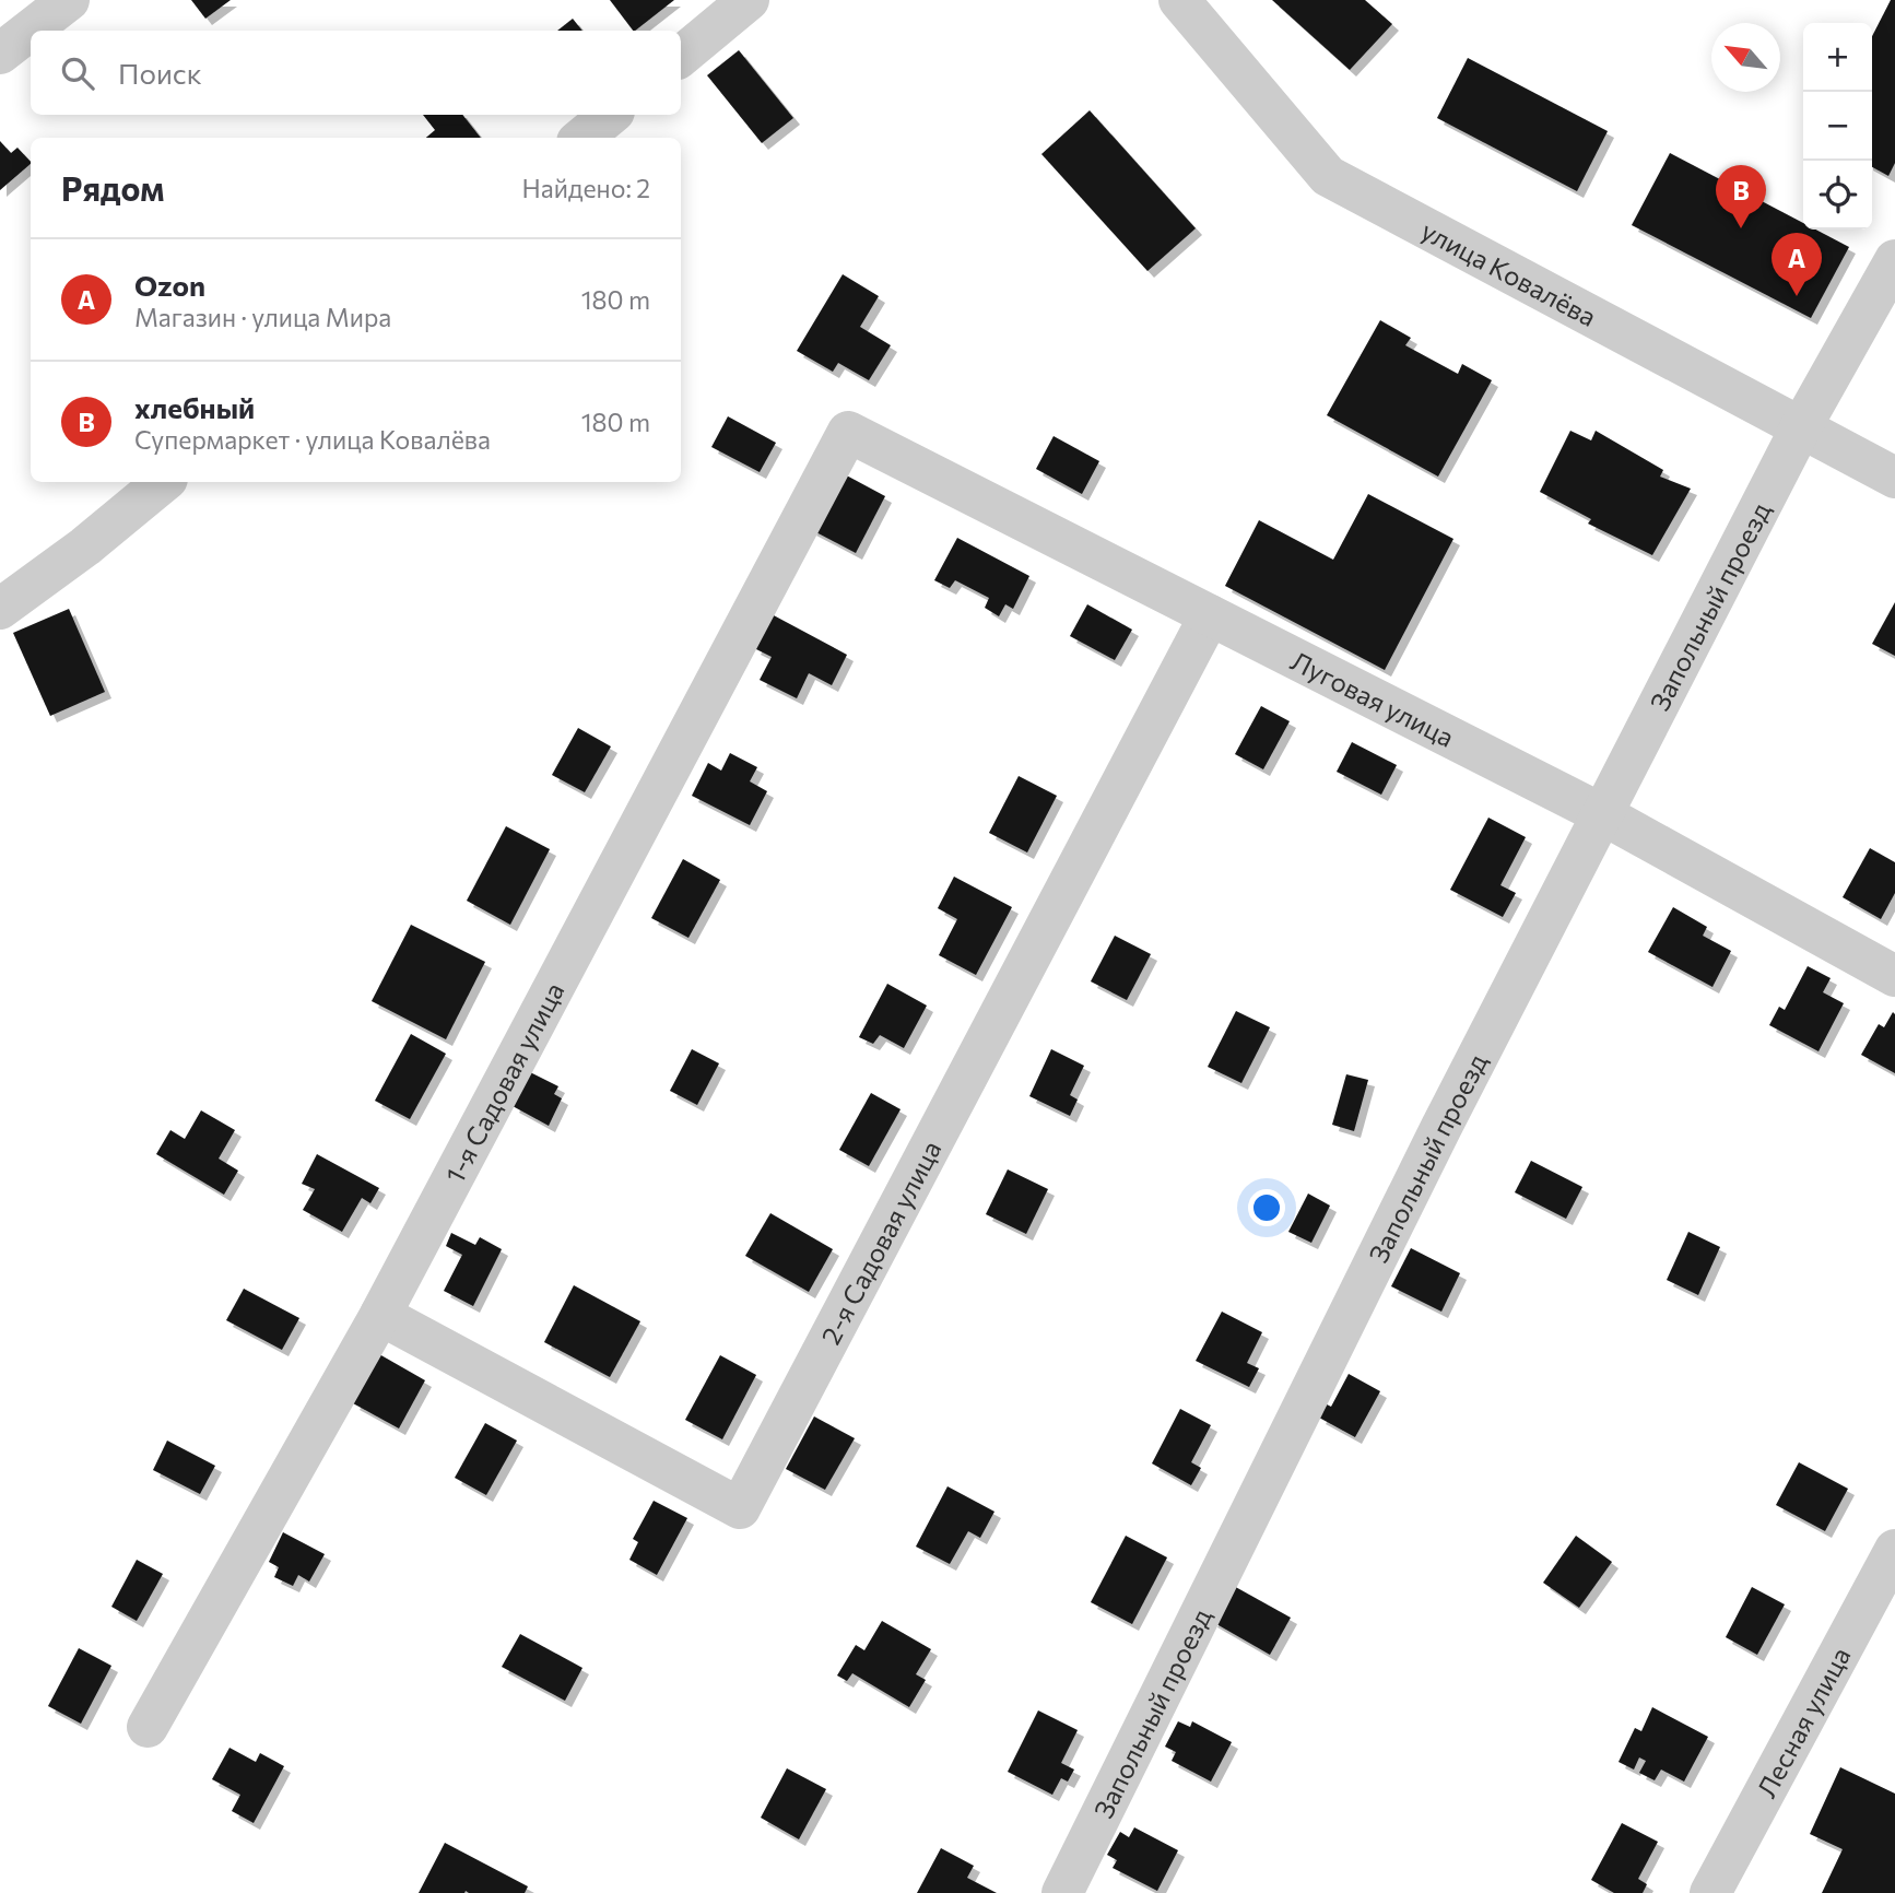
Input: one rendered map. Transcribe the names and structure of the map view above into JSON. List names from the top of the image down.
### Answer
{
  "streets": {
    "street": [
      "улица Ковалёва",
      "Запольный проезд",
      "Луговая улица",
      "1-я Садовая улица",
      "2-я Садовая улица",
      "Лесная улица"
    ]
  },
  "crossings": [
    ["улица Ковалёва", "Запольный проезд"],
    ["Запольный проезд", "Луговая улица"],
    ["Луговая улица", "1-я Садовая улица"],
    ["Луговая улица", "2-я Садовая улица"],
    ["1-я Садовая улица", "2-я Садовая улица"]
  ],
  "north": "top left",
  "page": {
    "map_buttons": ["+", "−"],
    "search": "Поиск",
    "heading": ["Рядом", "Найдено: 2"],
    "pins": ["B", "A"],
    "list": [
      {
        "mark": "A",
        "name": "Ozon",
        "note": "Магазин · улица Мира",
        "value": "180 m"
      },
      {
        "mark": "B",
        "name": "хлебный",
        "note": "Супермаркет · улица Ковалёва",
        "value": "180 m"
      }
    ]
  }
}
